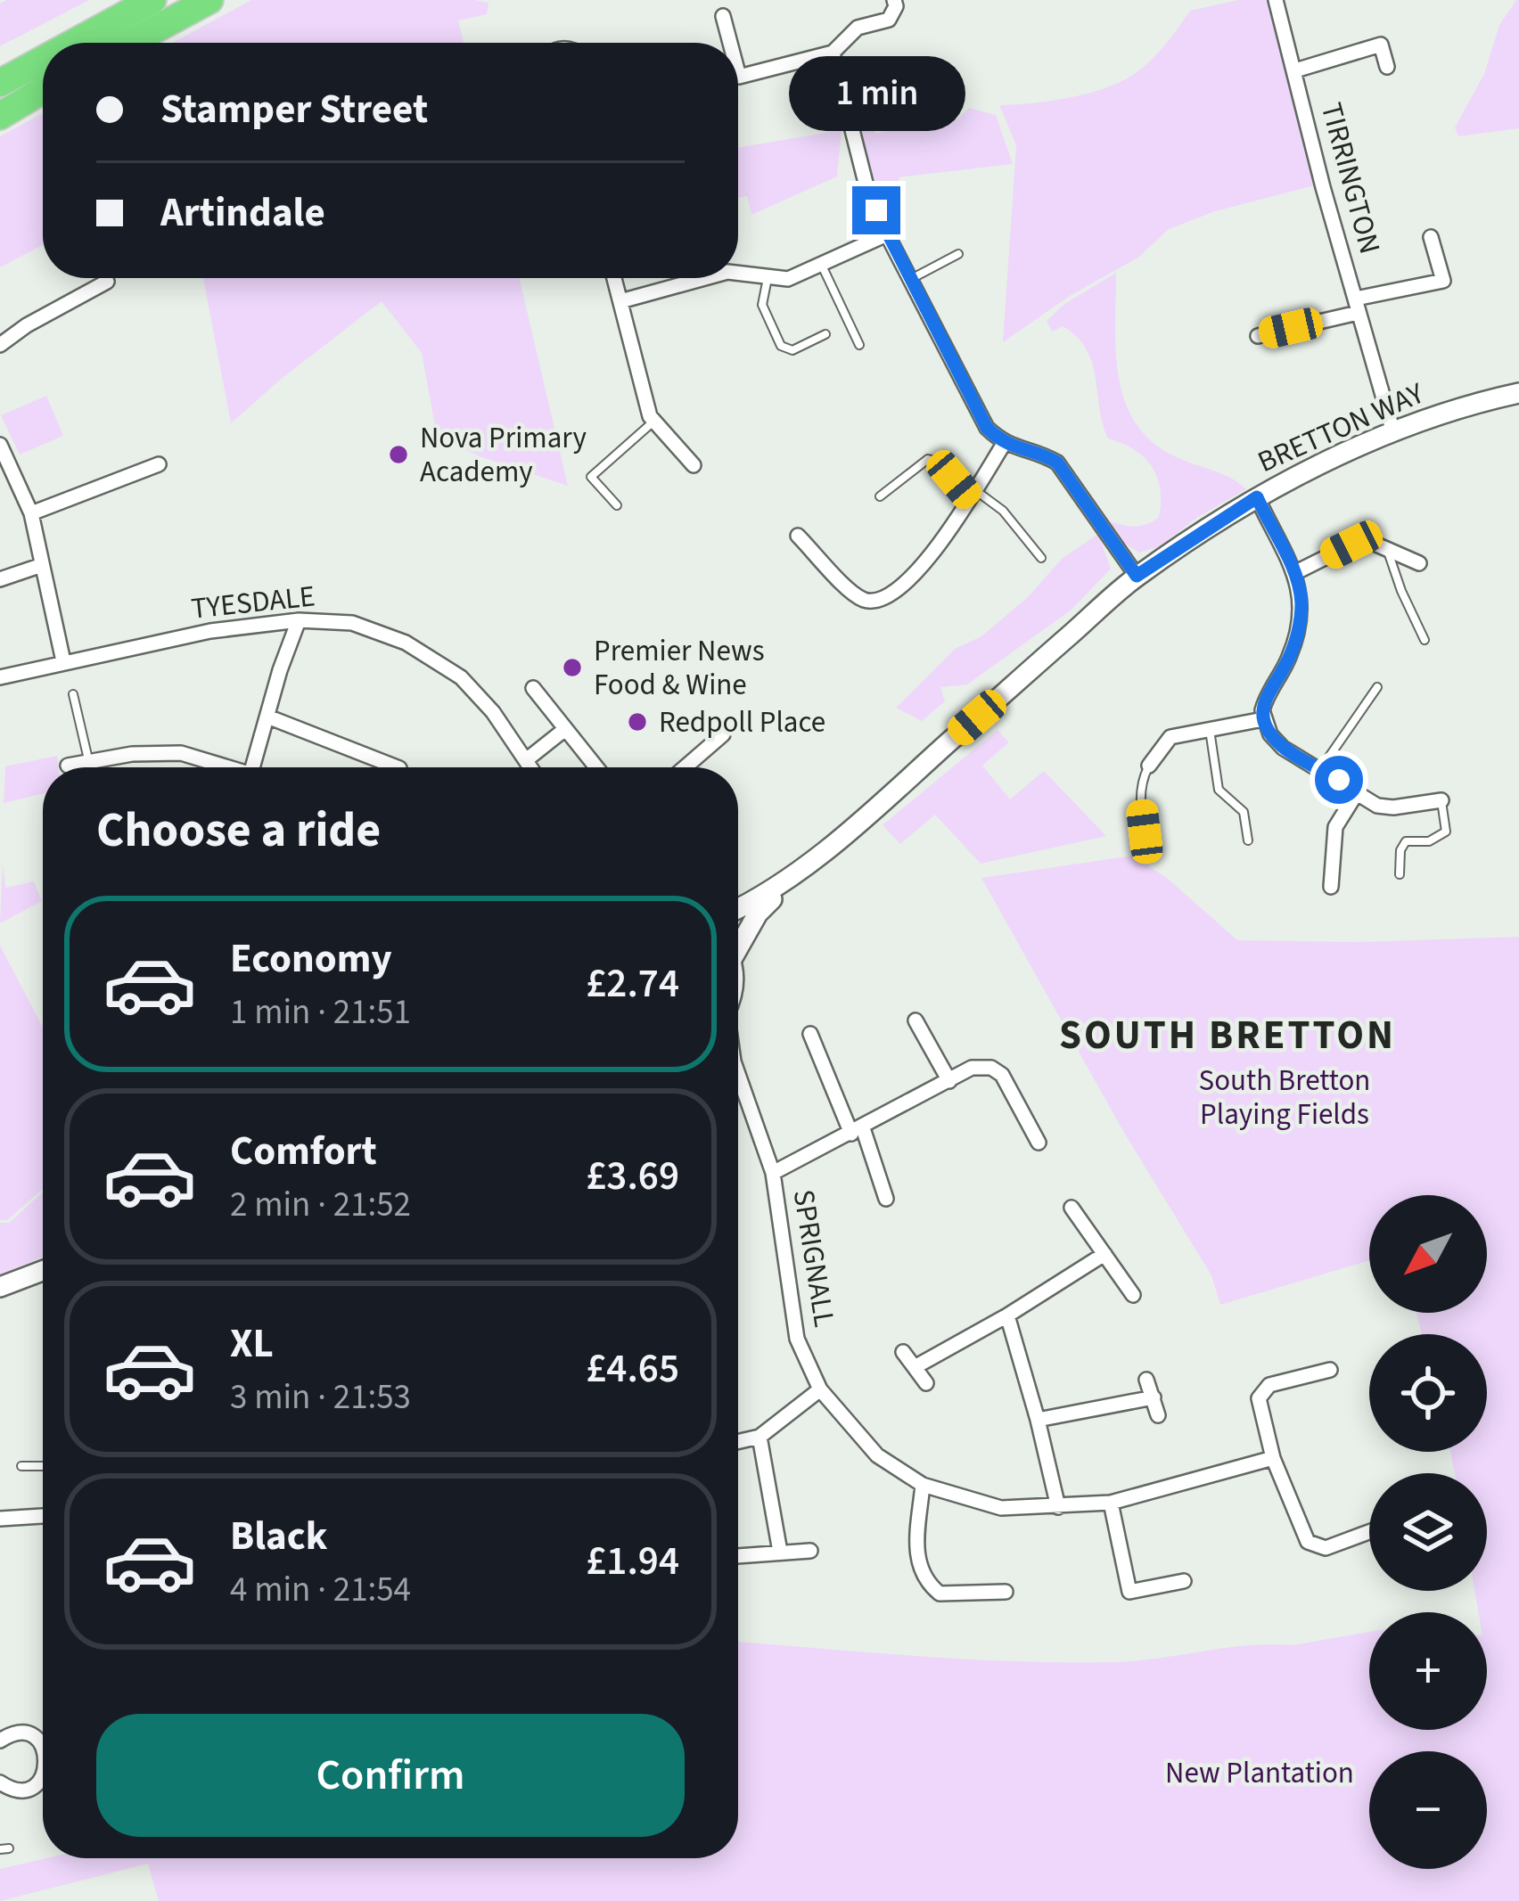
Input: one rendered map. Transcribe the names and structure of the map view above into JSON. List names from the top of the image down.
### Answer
{
  "streets": {
    "street": [
      "TIRRINGTON",
      "BRETTON WAY",
      "TYESDALE",
      "SPRIGNALL"
    ]
  },
  "crossings": [
    ["TIRRINGTON", "BRETTON WAY"]
  ],
  "districts": ["SOUTH BRETTON"],
  "parks": ["South Bretton Playing Fields", "New Plantation"],
  "places": ["Nova Primary Academy", "Premier News Food & Wine", "Redpoll Place"],
  "north": "bottom left",
  "page": {
    "banner": ["Stamper Street", "Artindale"],
    "bubble": "1 min",
    "heading": "Choose a ride",
    "list": [
      {
        "name": "Economy",
        "note": "1 min · 21:51",
        "value": "£2.74"
      },
      {
        "name": "Comfort",
        "note": "2 min · 21:52",
        "value": "£3.69"
      },
      {
        "name": "XL",
        "note": "3 min · 21:53",
        "value": "£4.65"
      },
      {
        "name": "Black",
        "note": "4 min · 21:54",
        "value": "£1.94"
      }
    ],
    "map_buttons": ["+", "−"],
    "buttons": "Confirm"
  }
}
